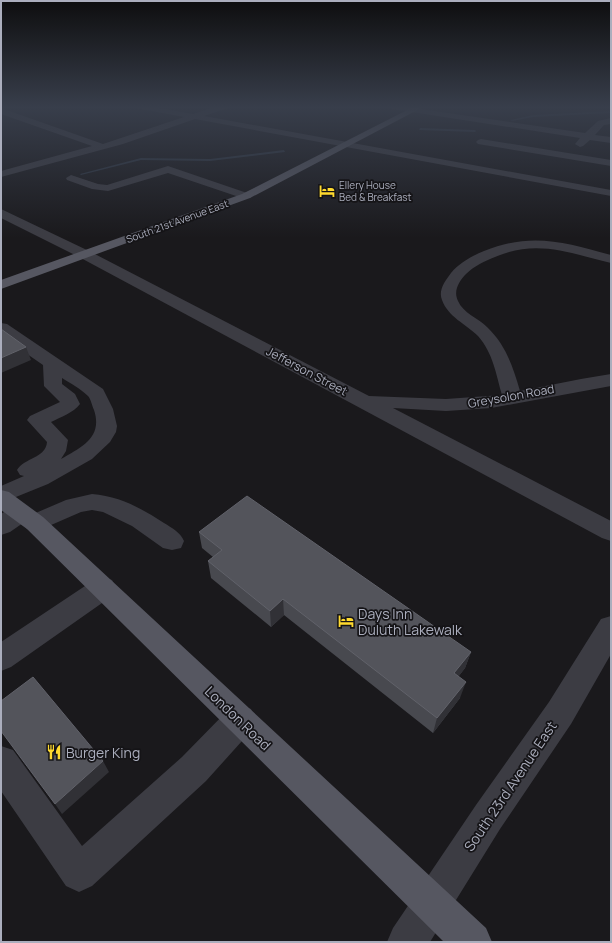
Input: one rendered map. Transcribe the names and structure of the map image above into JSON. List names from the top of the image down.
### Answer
{
  "streets": {
    "main road": ["South 21st Avenue East", "London Road"],
    "street": ["Jefferson Street", "Greysolon Road", "South 23rd Avenue East"]
  },
  "crossings": [
    ["South 21st Avenue East", "Jefferson Street"],
    ["Jefferson Street", "Greysolon Road"],
    ["London Road", "South 23rd Avenue East"]
  ],
  "places": {
    "hotel": ["Ellery House Bed & Breakfast", "Days Inn Duluth Lakewalk"],
    "restaurant": ["Burger King"]
  }
}
